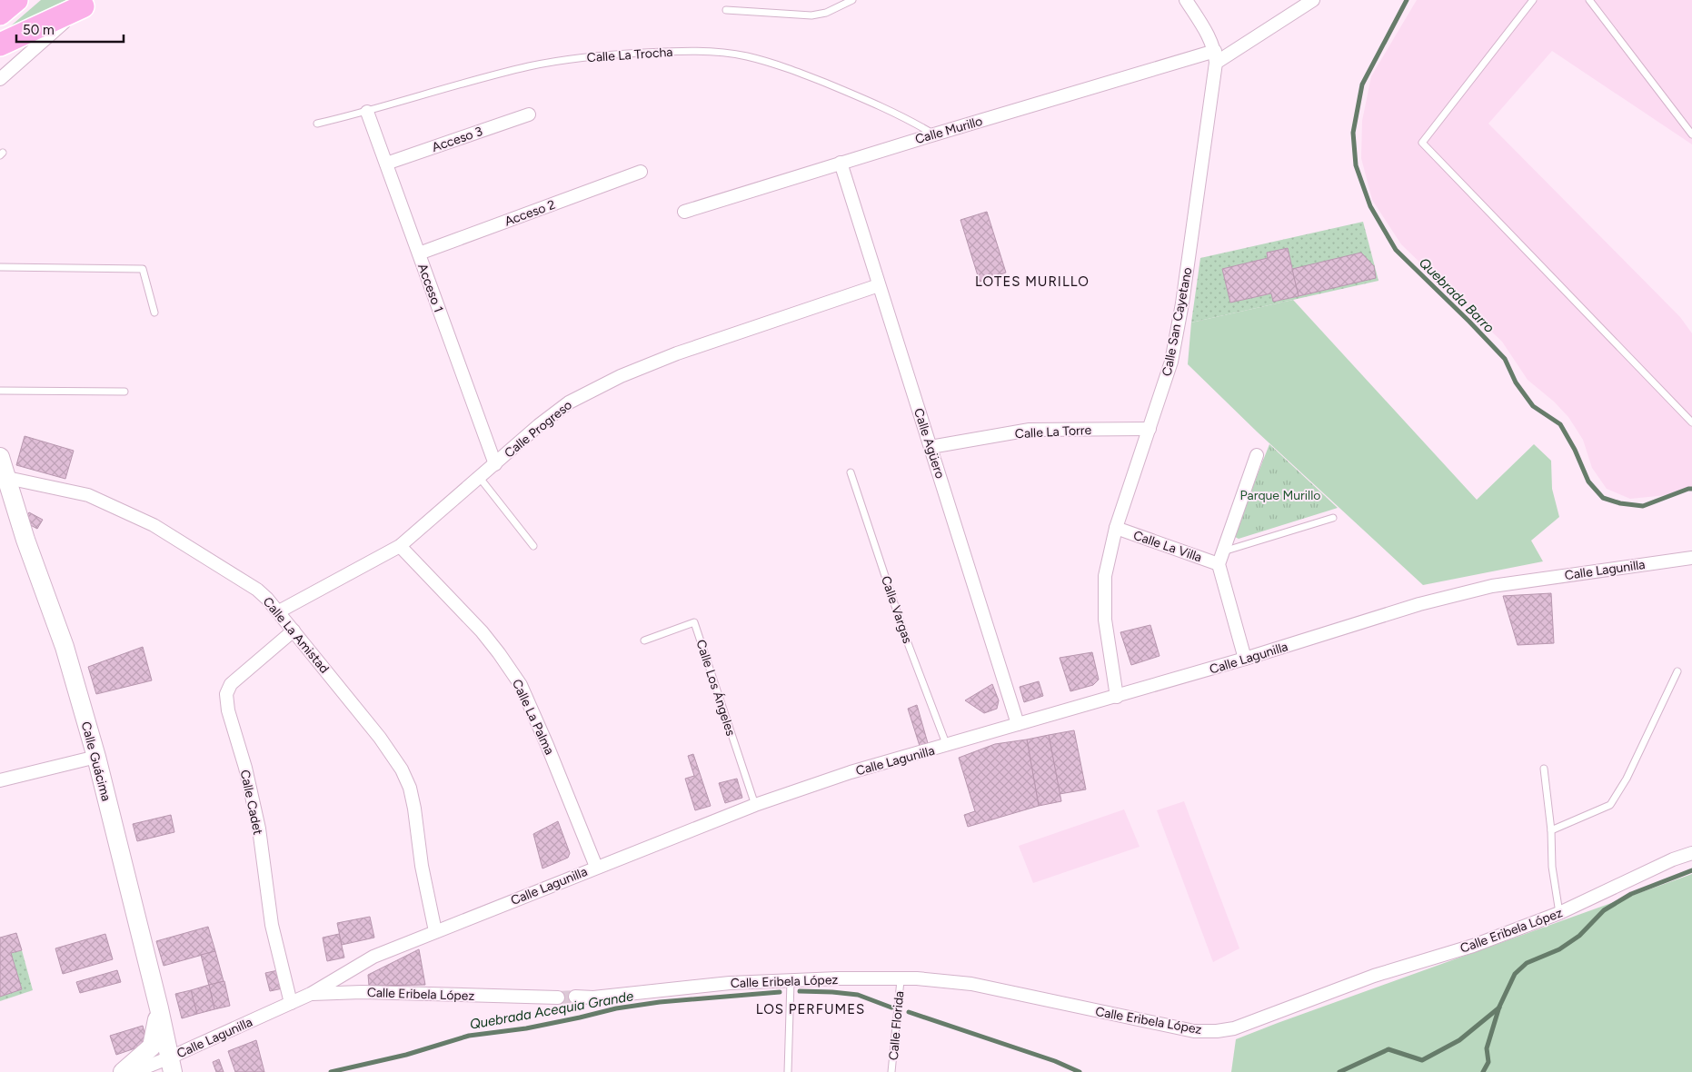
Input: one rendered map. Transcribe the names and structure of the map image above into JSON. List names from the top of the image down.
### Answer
{
  "streets": {
    "main road": ["Calle Guácima"],
    "street": [
      "Calle Murillo",
      "Acceso 3",
      "Acceso 2",
      "Acceso 1",
      "Calle San Cayetano",
      "Calle Progreso",
      "Calle La Torre",
      "Calle Agüero",
      "Calle La Villa",
      "Calle Lagunilla",
      "Calle La Amistad",
      "Calle La Palma",
      "Calle Cadet",
      "Calle Eribela López"
    ],
    "lane": [
      "Calle La Trocha",
      "Calle Vargas",
      "Calle Los Ángeles",
      "Calle Florida"
    ]
  },
  "crossings": [
    ["Calle La Trocha", "Calle Murillo"],
    ["Calle La Trocha", "Acceso 1"],
    ["Calle Murillo", "Calle San Cayetano"],
    ["Calle Murillo", "Calle Agüero"],
    ["Acceso 3", "Acceso 1"],
    ["Acceso 2", "Acceso 1"],
    ["Acceso 1", "Calle Progreso"],
    ["Calle San Cayetano", "Calle La Torre"],
    ["Calle San Cayetano", "Calle La Villa"],
    ["Calle San Cayetano", "Calle Lagunilla"],
    ["Calle Progreso", "Calle Agüero"],
    ["Calle Progreso", "Calle La Amistad"],
    ["Calle Progreso", "Calle La Palma"],
    ["Calle La Torre", "Calle Agüero"],
    ["Calle Agüero", "Calle Lagunilla"],
    ["Calle La Villa", "Calle Lagunilla"],
    ["Calle Lagunilla", "Calle Vargas"],
    ["Calle Lagunilla", "Calle La Amistad"],
    ["Calle Lagunilla", "Calle Los Ángeles"],
    ["Calle Lagunilla", "Calle La Palma"],
    ["Calle Lagunilla", "Calle Guácima"],
    ["Calle Lagunilla", "Calle Cadet"],
    ["Calle Lagunilla", "Calle Eribela López"],
    ["Calle La Amistad", "Calle Guácima"],
    ["Calle La Amistad", "Calle Cadet"],
    ["Calle Eribela López", "Calle Florida"]
  ],
  "districts": ["LOTES MURILLO", "LOS PERFUMES"],
  "water": ["Quebrada Barro", "Quebrada Acequia Grande"],
  "parks": ["Parque Murillo"],
  "scale_bar": "50 m"
}
